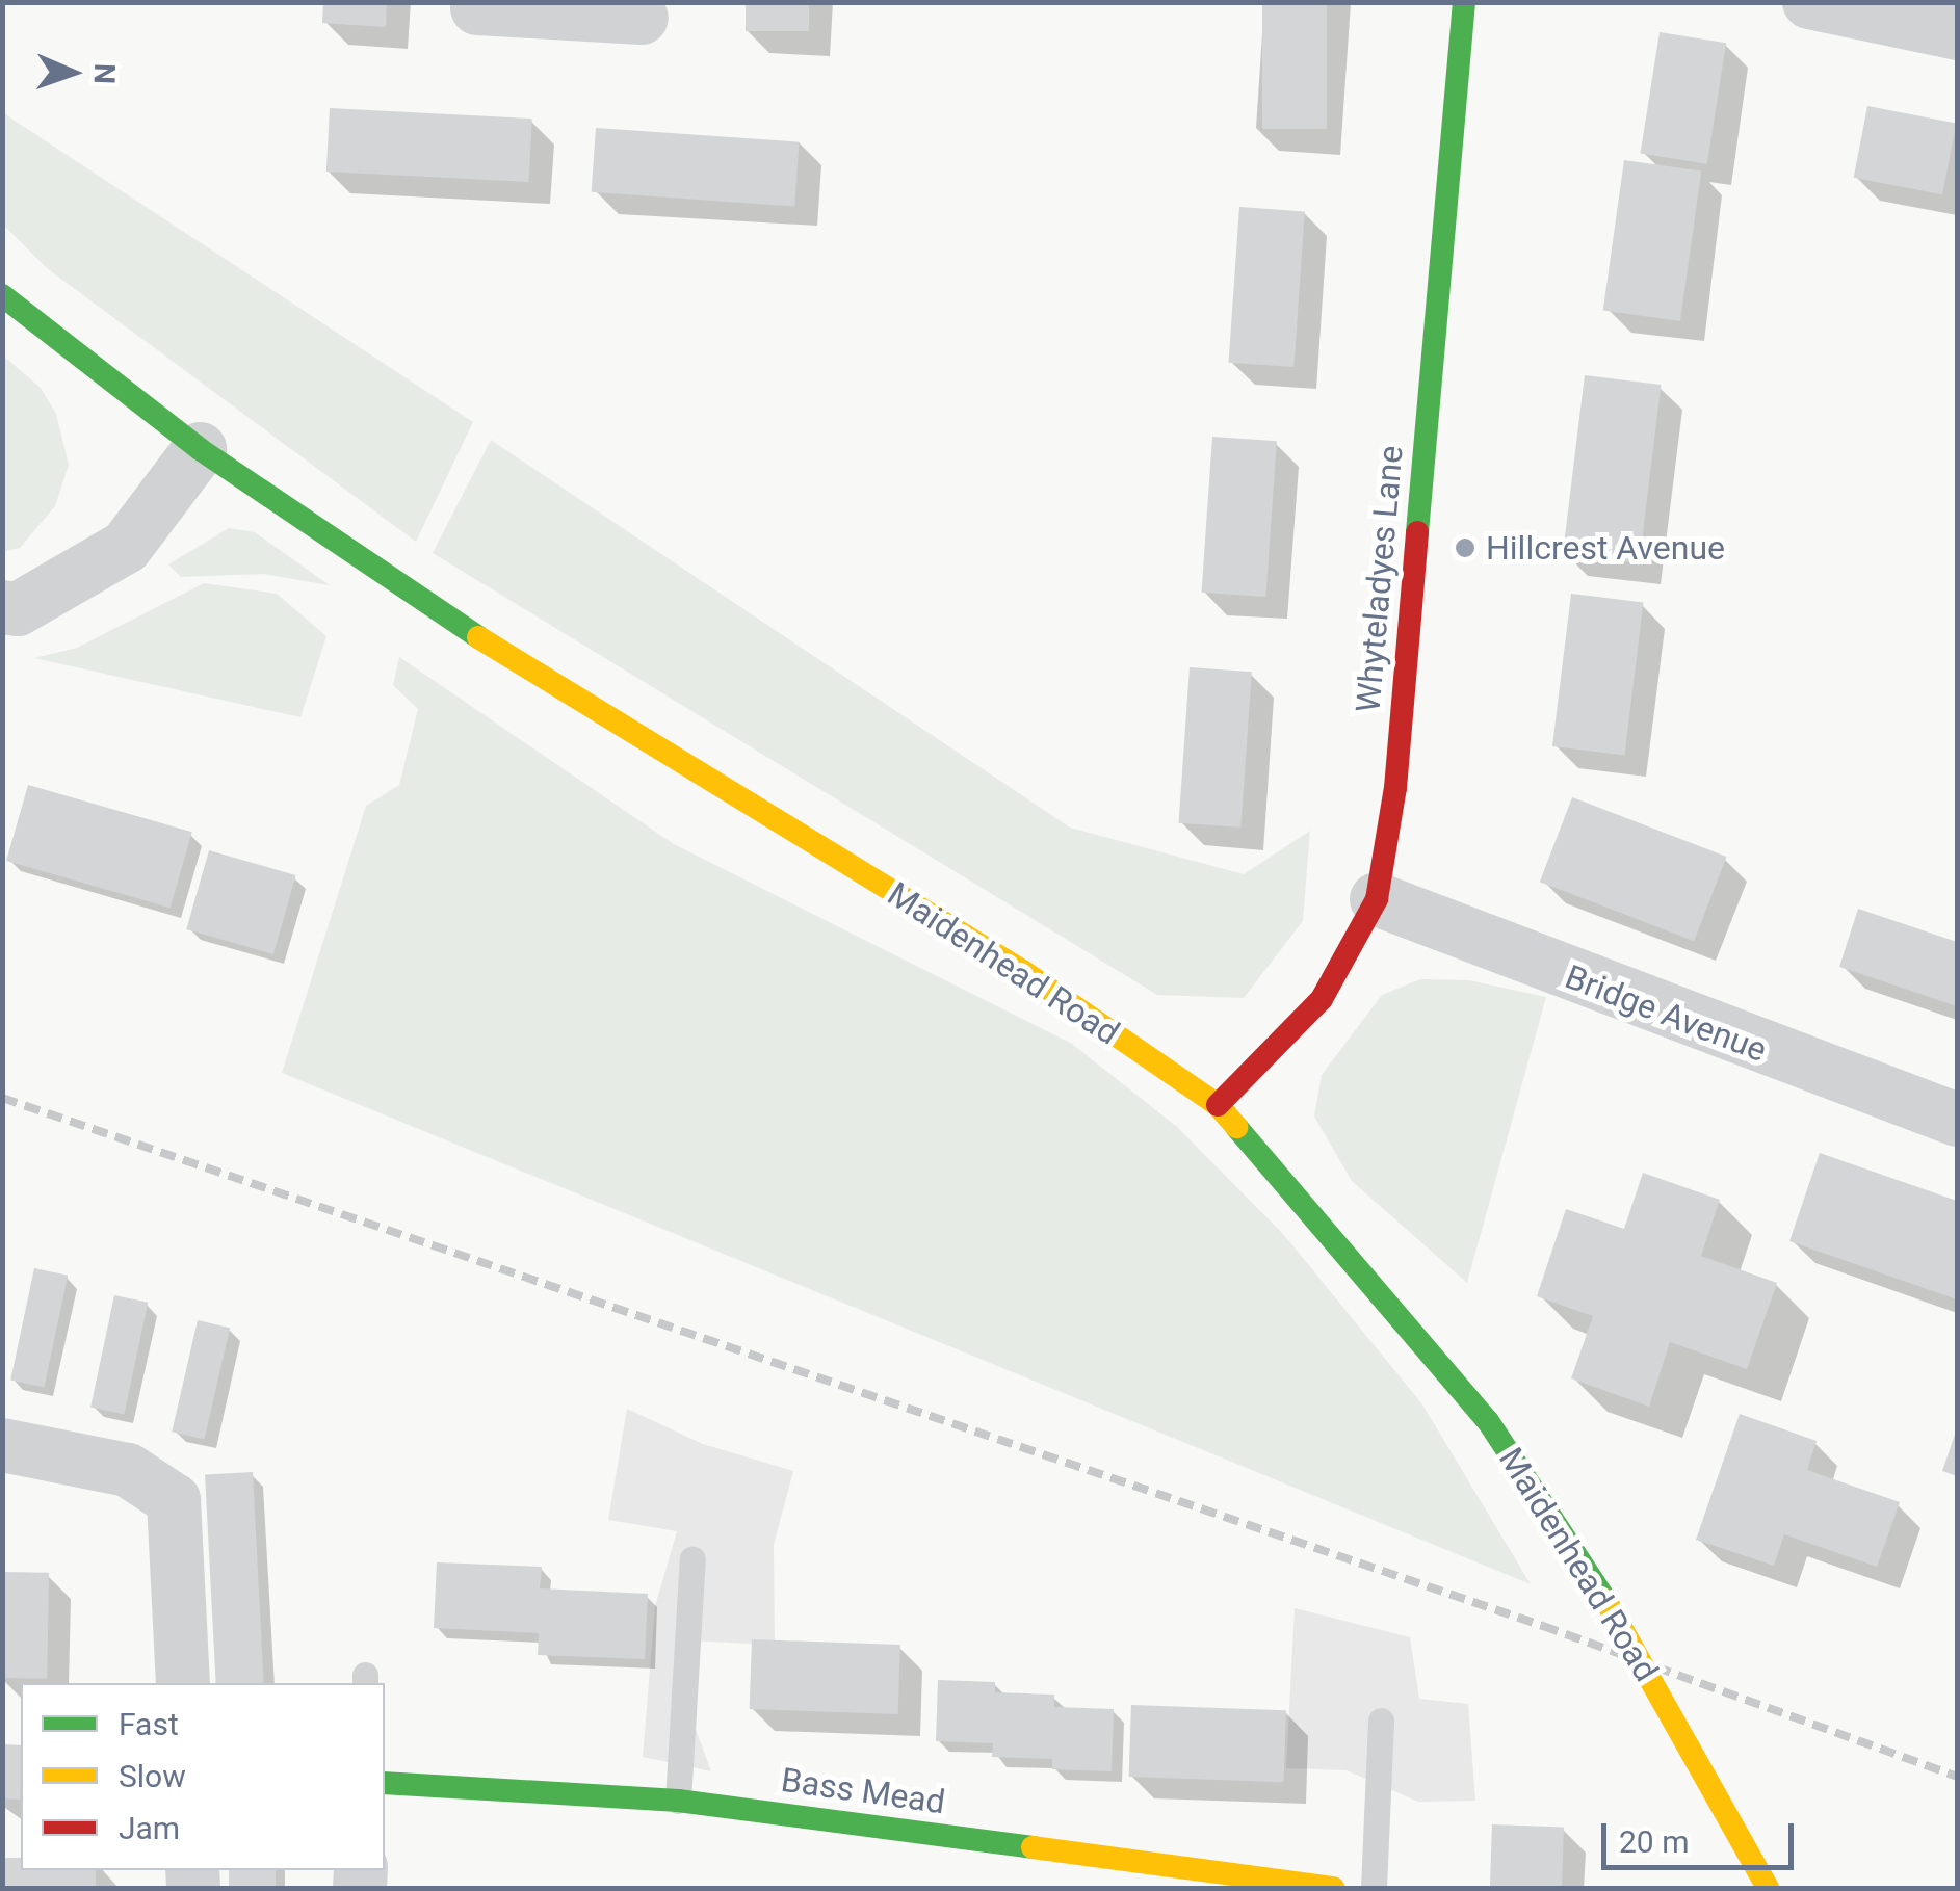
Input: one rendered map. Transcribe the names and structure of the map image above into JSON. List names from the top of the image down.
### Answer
{
  "streets": {
    "main road": ["Whyteladyes Lane", "Maidenhead Road", "Bass Mead"],
    "street": ["Bridge Avenue"]
  },
  "crossings": [
    ["Whyteladyes Lane", "Maidenhead Road"],
    ["Whyteladyes Lane", "Bridge Avenue"]
  ],
  "places": ["Hillcrest Avenue"],
  "legend": ["Fast", "Slow", "Jam"],
  "scale_bar": "20 m",
  "north": "right"
}
